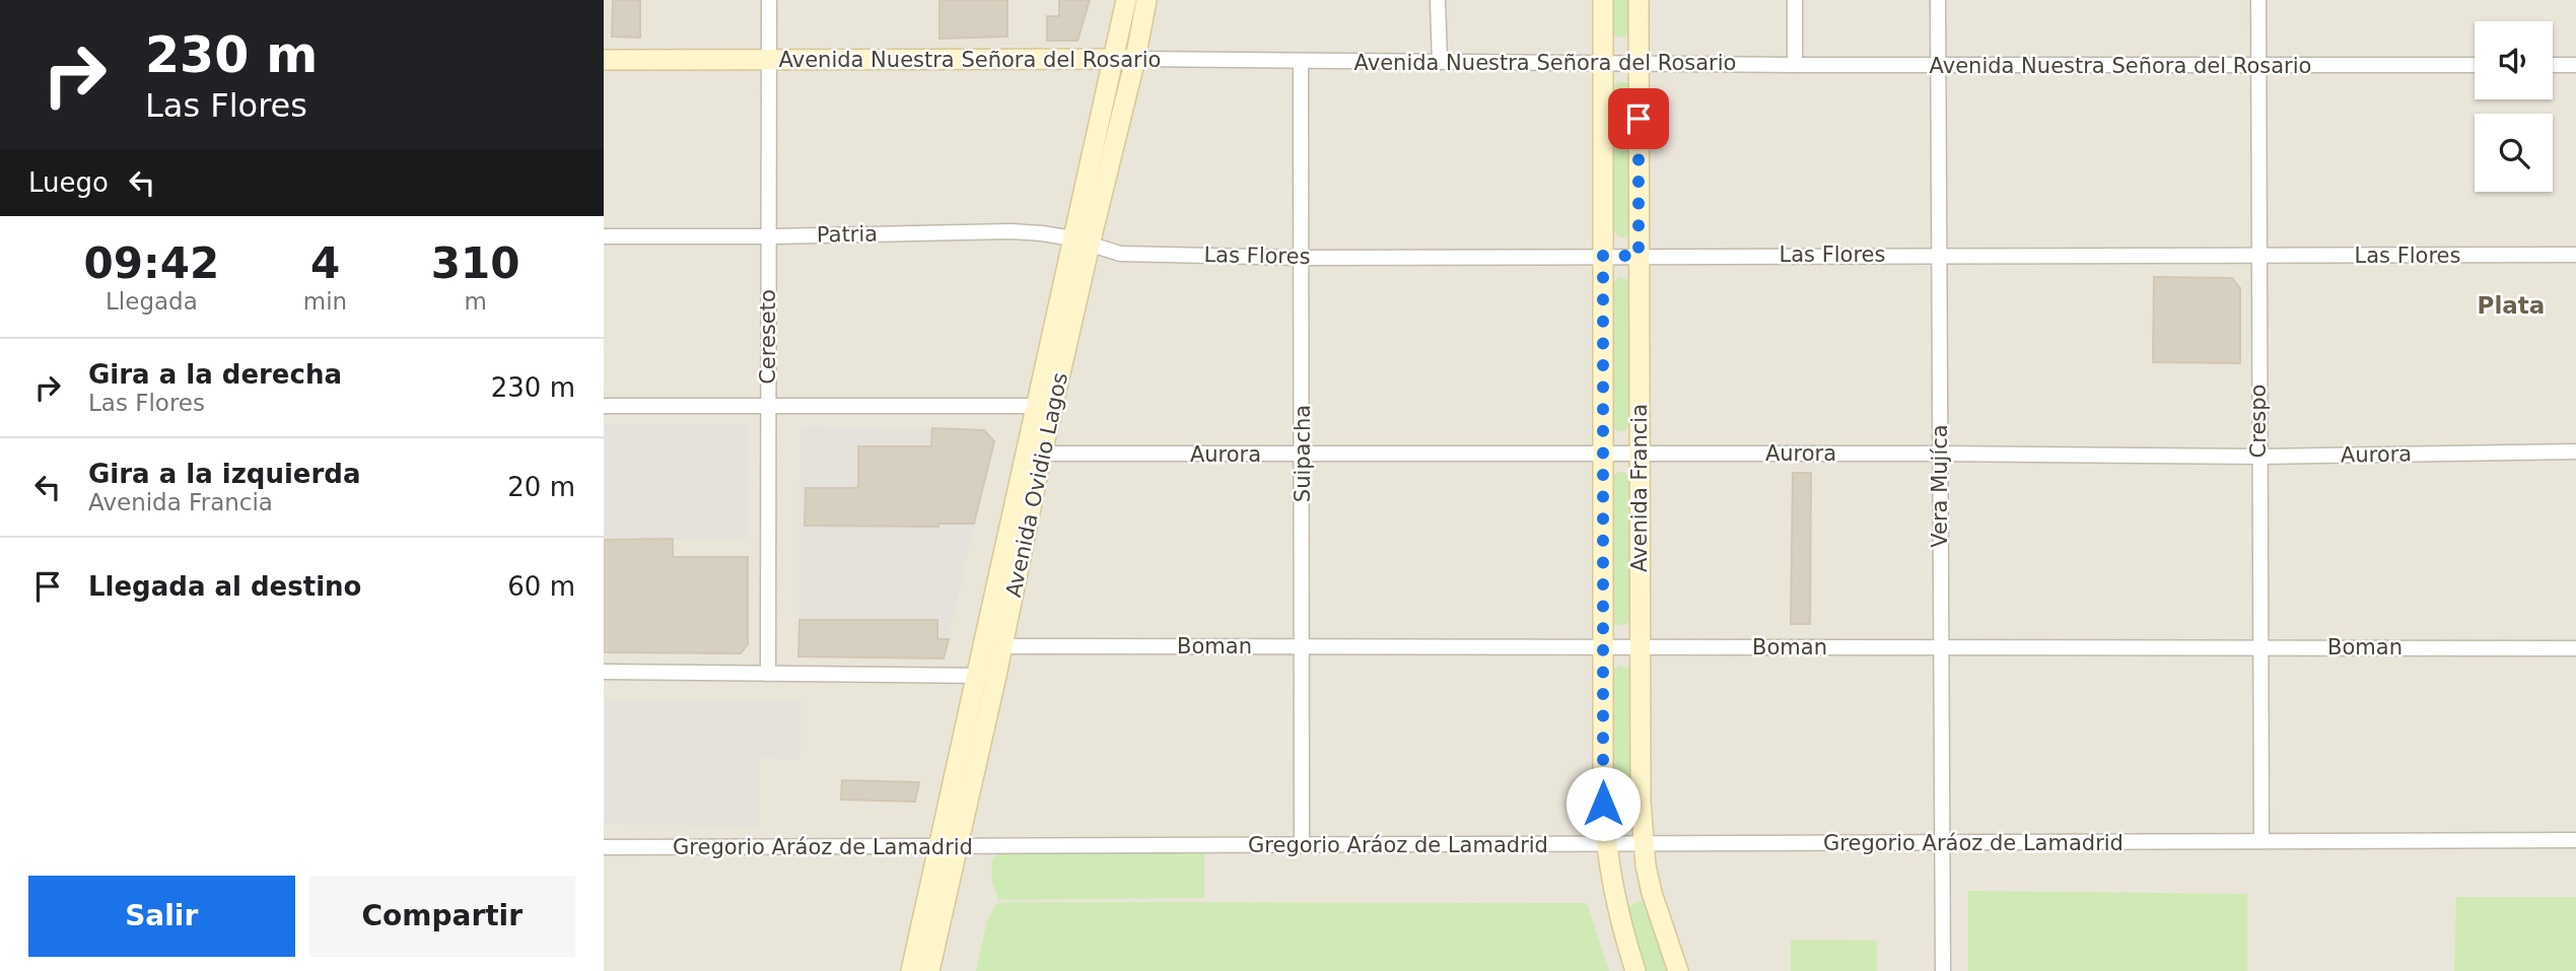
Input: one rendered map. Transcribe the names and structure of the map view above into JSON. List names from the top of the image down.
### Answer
{
  "streets": {
    "street": [
      "Avenida Nuestra Señora del Rosario",
      "Patria",
      "Las Flores",
      "Cereseto",
      "Crespo",
      "Suipacha",
      "Aurora",
      "Avenida Ovidio Lagos",
      "Vera Mujíca",
      "Avenida Francia",
      "Boman",
      "Gregorio Aráoz de Lamadrid"
    ]
  },
  "crossings": [
    ["Avenida Nuestra Señora del Rosario", "Cereseto"],
    ["Avenida Nuestra Señora del Rosario", "Crespo"],
    ["Avenida Nuestra Señora del Rosario", "Suipacha"],
    ["Avenida Nuestra Señora del Rosario", "Avenida Ovidio Lagos"],
    ["Avenida Nuestra Señora del Rosario", "Vera Mujíca"],
    ["Avenida Nuestra Señora del Rosario", "Avenida Francia"],
    ["Patria", "Las Flores"],
    ["Patria", "Cereseto"],
    ["Patria", "Avenida Ovidio Lagos"],
    ["Las Flores", "Crespo"],
    ["Las Flores", "Suipacha"],
    ["Las Flores", "Avenida Ovidio Lagos"],
    ["Las Flores", "Vera Mujíca"],
    ["Las Flores", "Avenida Francia"],
    ["Crespo", "Aurora"],
    ["Crespo", "Boman"],
    ["Crespo", "Gregorio Aráoz de Lamadrid"],
    ["Suipacha", "Aurora"],
    ["Suipacha", "Boman"],
    ["Suipacha", "Gregorio Aráoz de Lamadrid"],
    ["Aurora", "Avenida Ovidio Lagos"],
    ["Aurora", "Vera Mujíca"],
    ["Aurora", "Avenida Francia"],
    ["Avenida Ovidio Lagos", "Boman"],
    ["Avenida Ovidio Lagos", "Gregorio Aráoz de Lamadrid"],
    ["Vera Mujíca", "Boman"],
    ["Vera Mujíca", "Gregorio Aráoz de Lamadrid"],
    ["Avenida Francia", "Boman"],
    ["Avenida Francia", "Gregorio Aráoz de Lamadrid"]
  ],
  "districts": ["Plata"],
  "page": {
    "turn": ["230 m", "Las Flores"],
    "then": "Luego",
    "eta": [
      "09:42",
      "Llegada",
      "4",
      "min",
      "310",
      "m"
    ],
    "list": [
      {
        "name": "Gira a la derecha",
        "note": "Las Flores",
        "value": "230 m"
      },
      {
        "name": "Gira a la izquierda",
        "note": "Avenida Francia",
        "value": "20 m"
      },
      {
        "name": "Llegada al destino",
        "value": "60 m"
      }
    ],
    "buttons": ["Salir", "Compartir"]
  }
}
